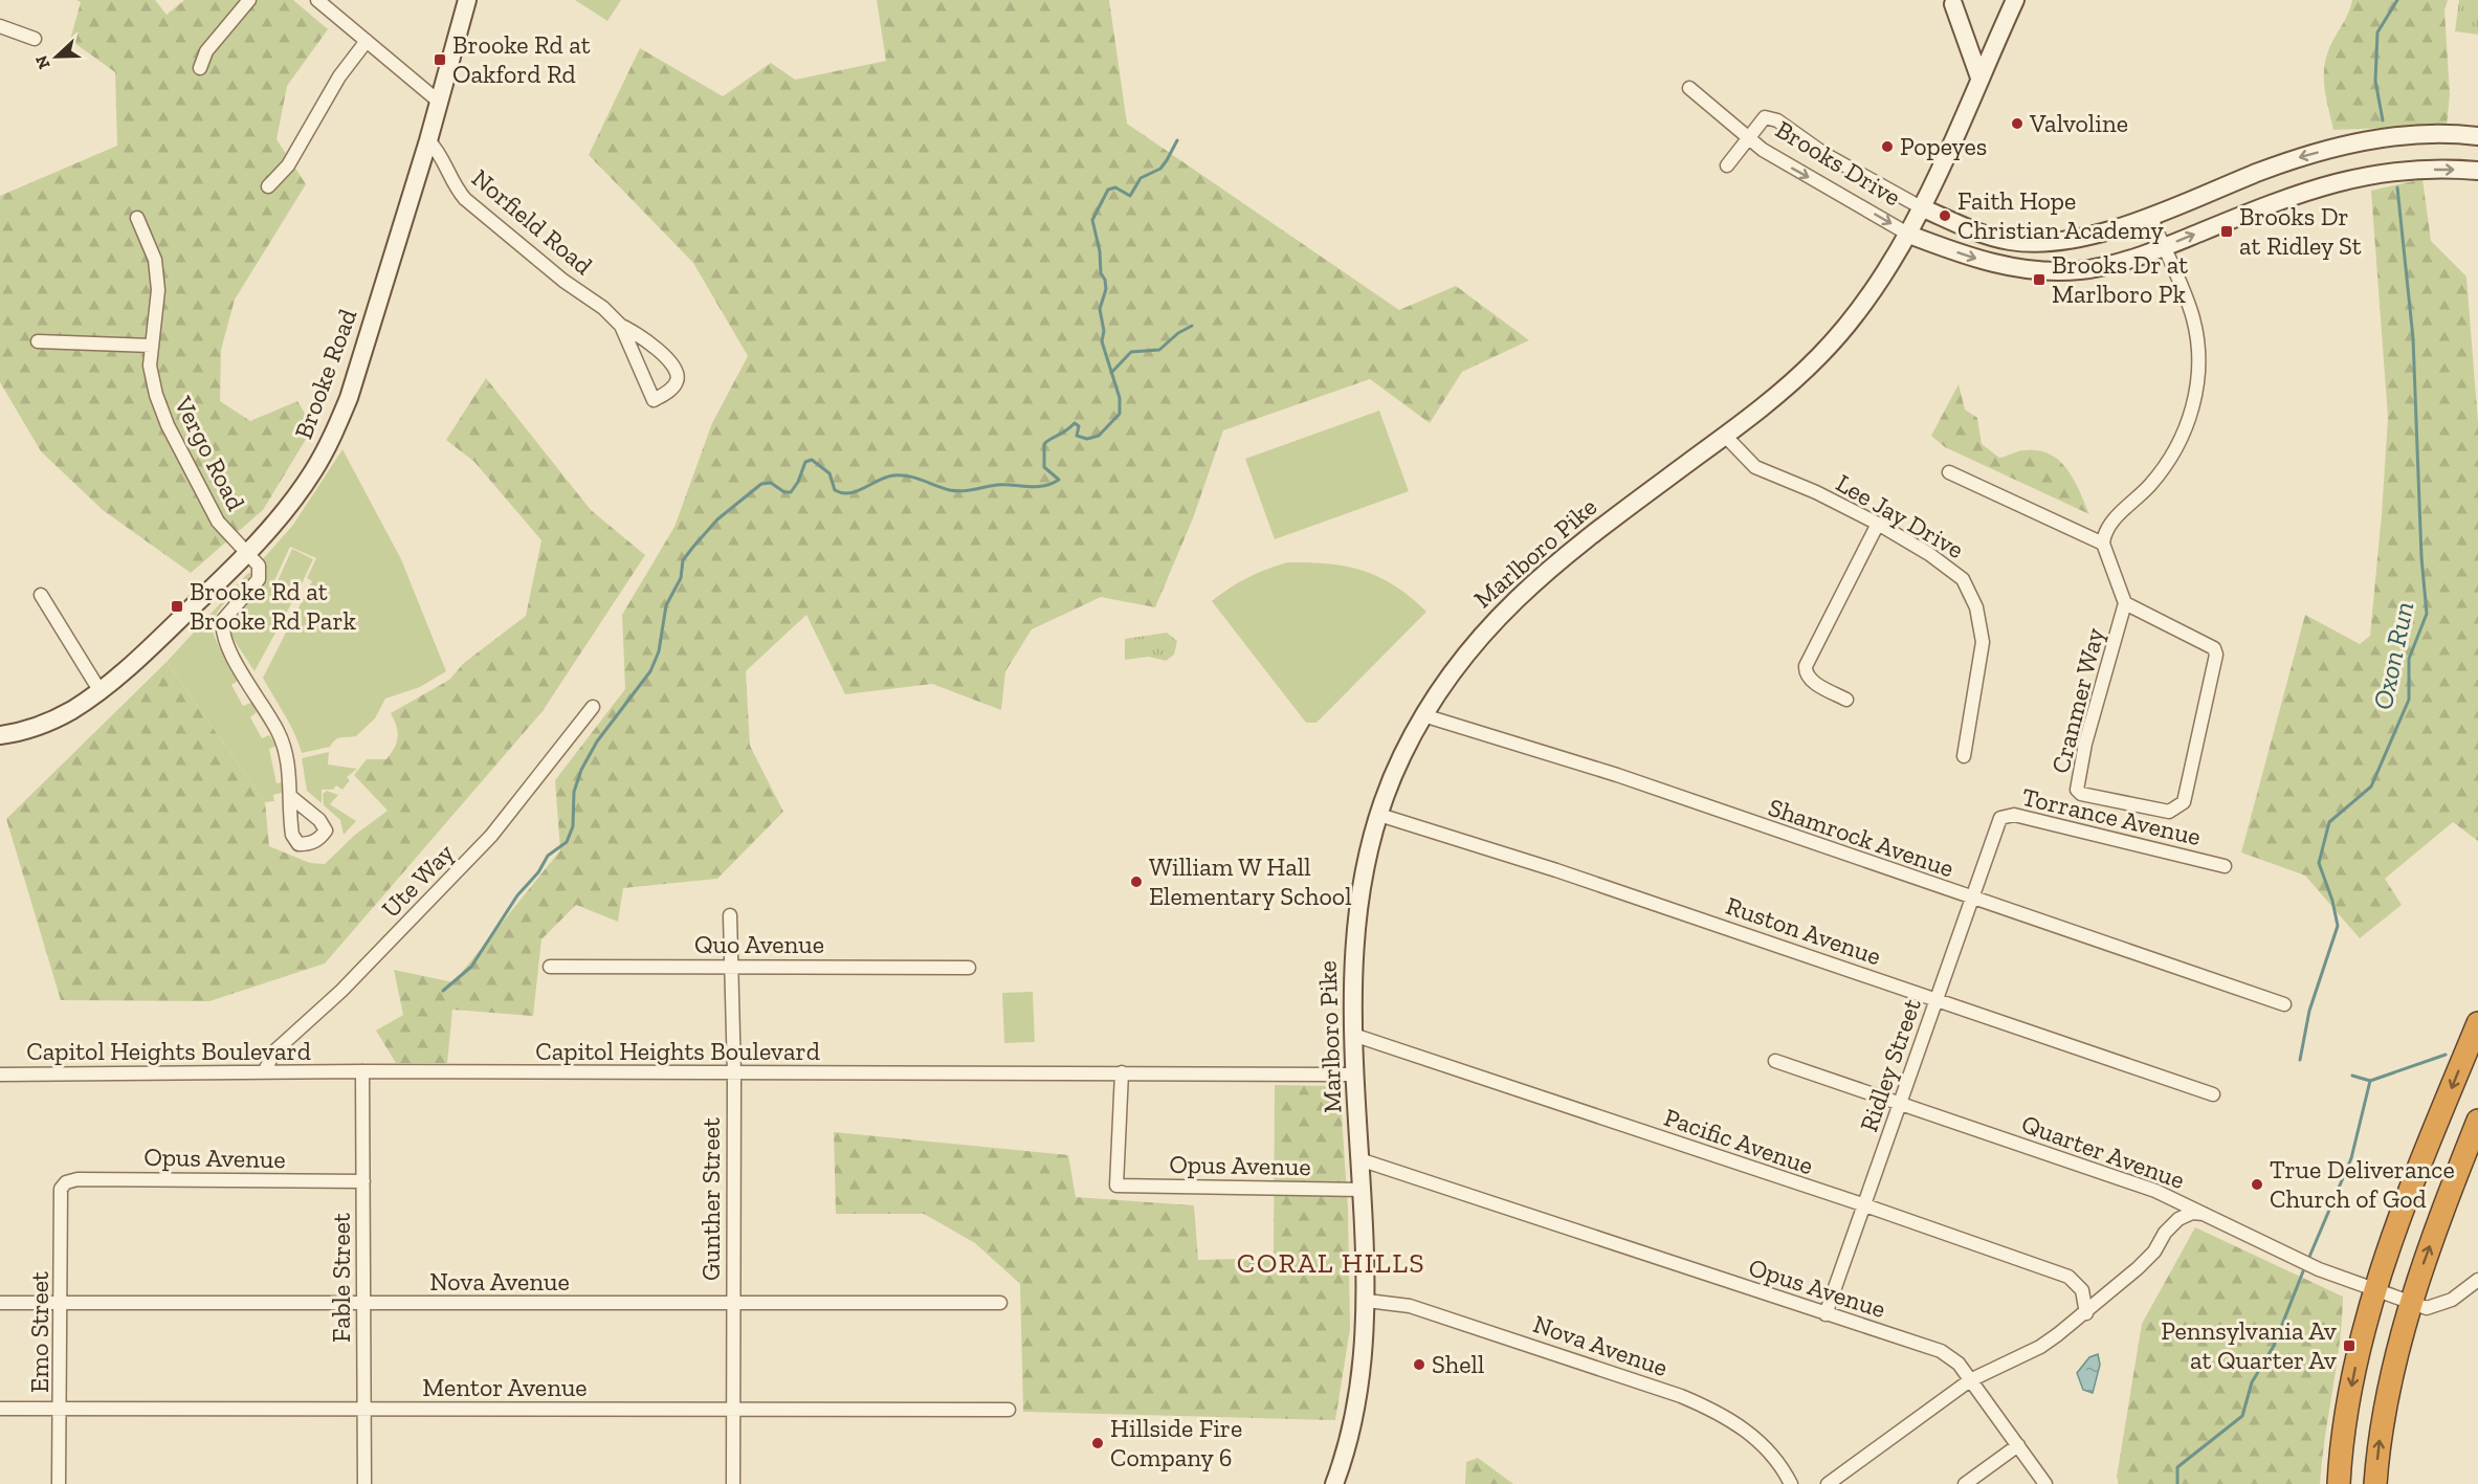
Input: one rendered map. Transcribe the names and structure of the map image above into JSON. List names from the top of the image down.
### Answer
{
  "streets": {
    "street": [
      "Brooks Drive",
      "Norfield Road",
      "Brooke Road",
      "Vergo Road",
      "Lee Jay Drive",
      "Marlboro Pike",
      "Cranmer Way",
      "Torrance Avenue",
      "Shamrock Avenue",
      "Ute Way",
      "Ruston Avenue",
      "Quo Avenue",
      "Capitol Heights Boulevard",
      "Ridley Street",
      "Pacific Avenue",
      "Quarter Avenue",
      "Opus Avenue",
      "Gunther Street",
      "Fable Street",
      "Nova Avenue",
      "Emo Street",
      "Mentor Avenue"
    ]
  },
  "crossings": [
    ["Brooks Drive", "Marlboro Pike"],
    ["Norfield Road", "Brooke Road"],
    ["Brooke Road", "Vergo Road"],
    ["Lee Jay Drive", "Marlboro Pike"],
    ["Marlboro Pike", "Shamrock Avenue"],
    ["Marlboro Pike", "Ruston Avenue"],
    ["Marlboro Pike", "Capitol Heights Boulevard"],
    ["Marlboro Pike", "Pacific Avenue"],
    ["Marlboro Pike", "Opus Avenue"],
    ["Marlboro Pike", "Nova Avenue"],
    ["Torrance Avenue", "Ridley Street"],
    ["Shamrock Avenue", "Ridley Street"],
    ["Ute Way", "Capitol Heights Boulevard"],
    ["Ruston Avenue", "Ridley Street"],
    ["Quo Avenue", "Gunther Street"],
    ["Capitol Heights Boulevard", "Opus Avenue"],
    ["Capitol Heights Boulevard", "Gunther Street"],
    ["Capitol Heights Boulevard", "Fable Street"],
    ["Ridley Street", "Pacific Avenue"],
    ["Ridley Street", "Quarter Avenue"],
    ["Ridley Street", "Opus Avenue"],
    ["Opus Avenue", "Fable Street"],
    ["Opus Avenue", "Emo Street"],
    ["Gunther Street", "Nova Avenue"],
    ["Gunther Street", "Mentor Avenue"],
    ["Fable Street", "Nova Avenue"],
    ["Fable Street", "Mentor Avenue"],
    ["Nova Avenue", "Emo Street"],
    ["Emo Street", "Mentor Avenue"]
  ],
  "districts": ["CORAL HILLS"],
  "water": ["Oxon Run"],
  "places": {
    "transit": [
      "Brooke Rd at Oakford Rd",
      "Brooks Dr at Ridley St",
      "Brooks Dr at Marlboro Pk",
      "Brooke Rd at Brooke Rd Park",
      "Pennsylvania Av at Quarter Av"
    ],
    "other": [
      "Valvoline",
      "Popeyes",
      "Faith Hope Christian Academy",
      "William W Hall Elementary School",
      "True Deliverance Church of God",
      "Shell",
      "Hillside Fire Company 6"
    ]
  },
  "north": "left"
}
